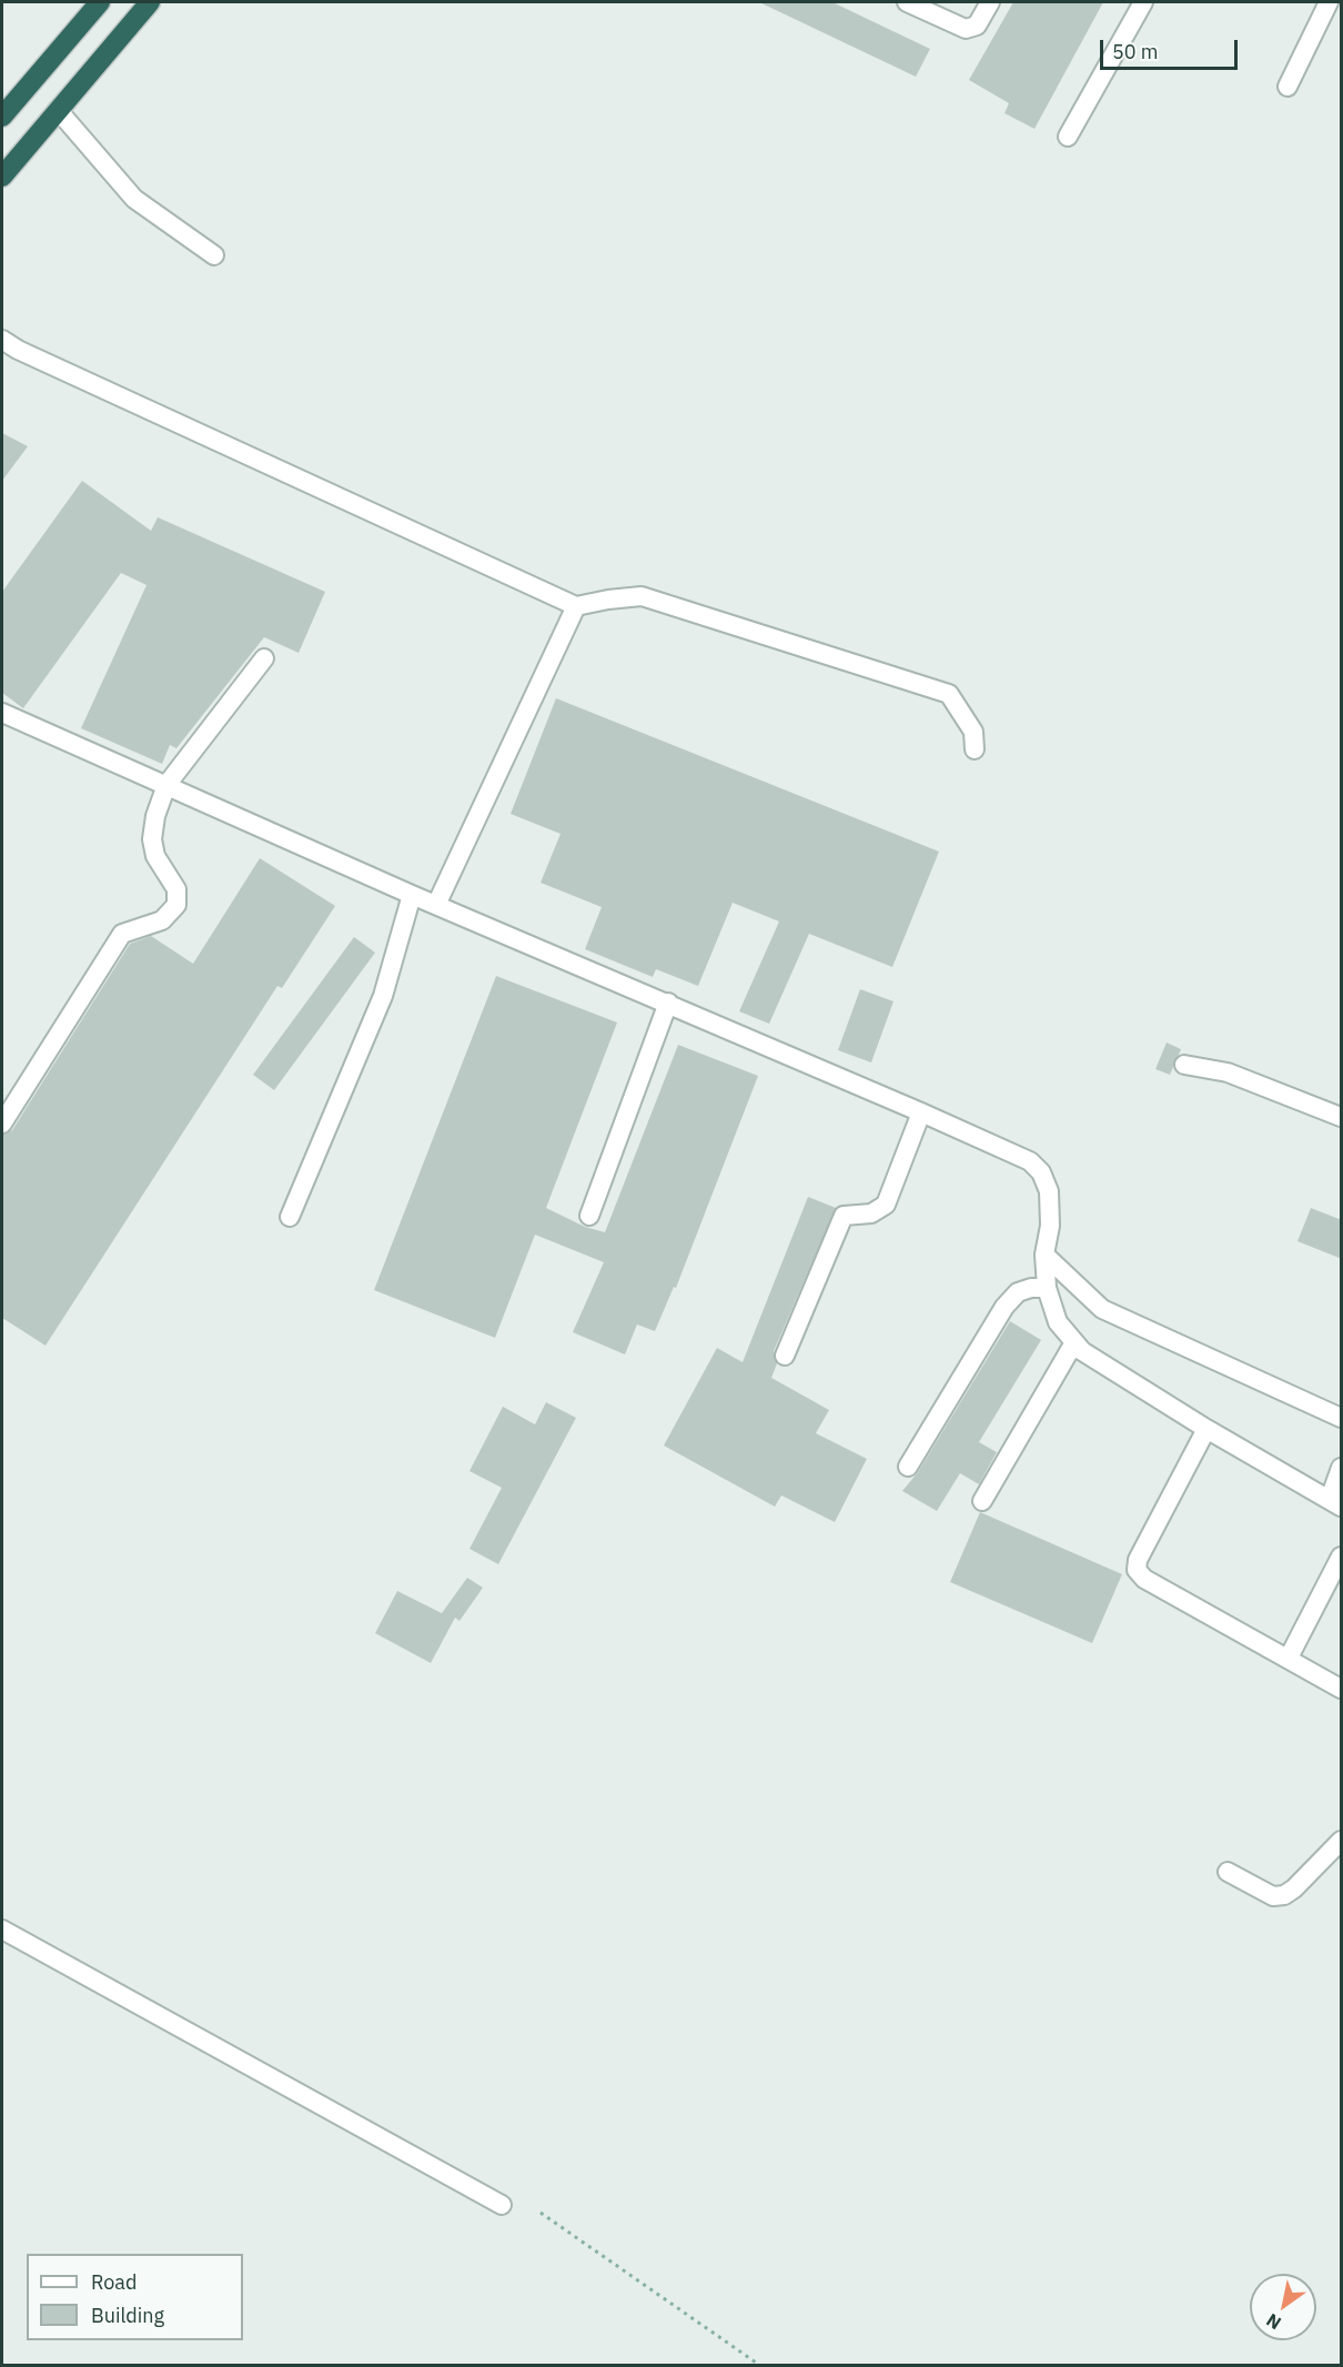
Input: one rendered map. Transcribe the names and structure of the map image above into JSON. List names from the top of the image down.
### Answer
{
  "legend": ["Road", "Building"],
  "scale_bar": "50 m",
  "north": "bottom left"
}
